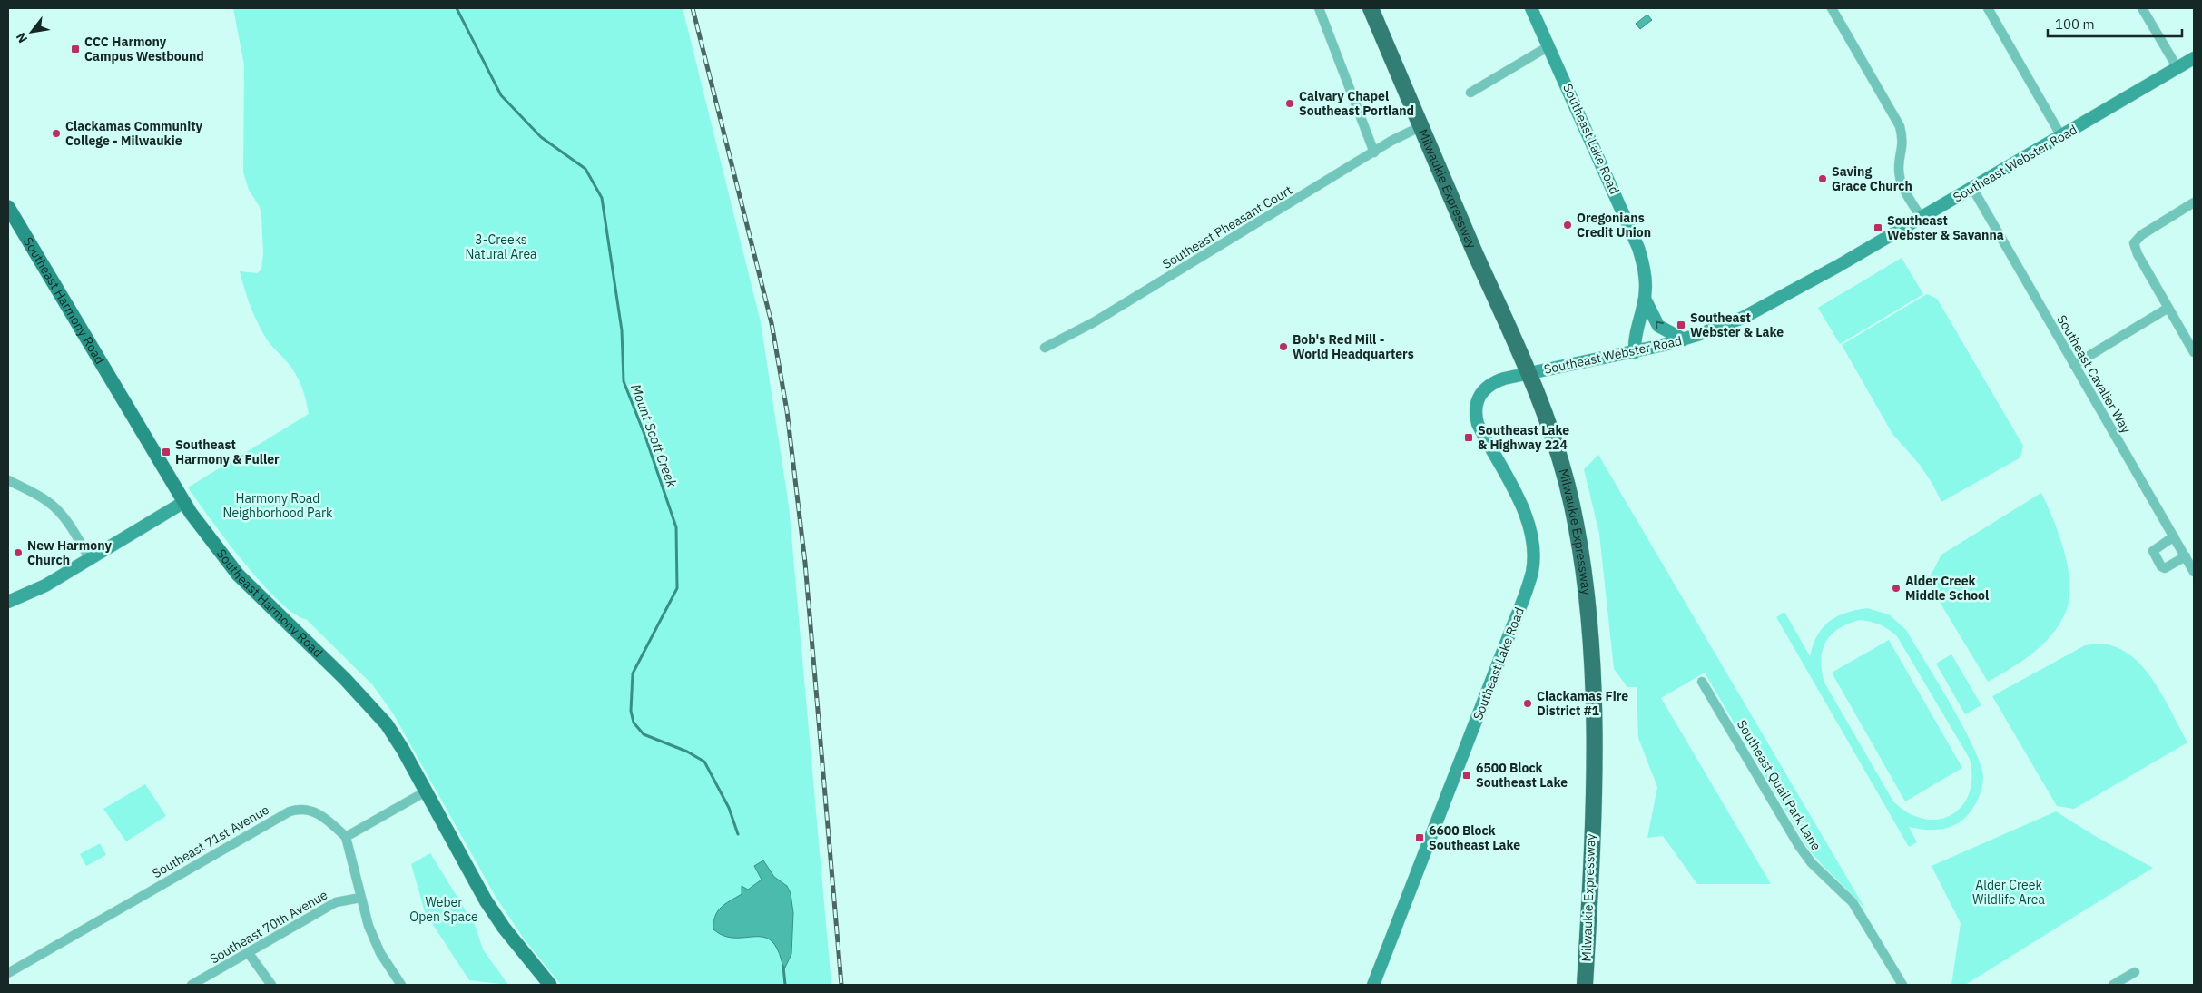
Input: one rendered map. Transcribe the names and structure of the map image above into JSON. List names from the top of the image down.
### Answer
{
  "streets": {
    "highway": ["Milwaukie Expressway"],
    "main road": ["Southeast Harmony Road"],
    "street": [
      "Southeast Lake Road",
      "Southeast Webster Road",
      "Southeast Pheasant Court",
      "Southeast Cavalier Way",
      "Southeast Quail Park Lane",
      "Southeast 71st Avenue",
      "Southeast 70th Avenue"
    ]
  },
  "crossings": [
    ["Southeast Lake Road", "Southeast Webster Road"],
    ["Southeast Lake Road", "Milwaukie Expressway"],
    ["Southeast Webster Road", "Milwaukie Expressway"],
    ["Southeast Webster Road", "Southeast Cavalier Way"],
    ["Milwaukie Expressway", "Southeast Pheasant Court"]
  ],
  "water": ["Mount Scott Creek"],
  "parks": [
    "3-Creeks Natural Area",
    "Harmony Road Neighborhood Park",
    "Alder Creek Wildlife Area",
    "Weber Open Space"
  ],
  "places": {
    "transit": [
      "CCC Harmony Campus Westbound",
      "Southeast Webster & Savanna",
      "Southeast Webster & Lake",
      "Southeast Lake & Highway 224",
      "Southeast Harmony & Fuller",
      "6500 Block Southeast Lake",
      "6600 Block Southeast Lake"
    ],
    "other": [
      "Calvary Chapel Southeast Portland",
      "Clackamas Community College - Milwaukie",
      "Saving Grace Church",
      "Oregonians Credit Union",
      "Bob's Red Mill - World Headquarters",
      "New Harmony Church",
      "Alder Creek Middle School",
      "Clackamas Fire District #1"
    ]
  },
  "scale_bar": "100 m",
  "north": "bottom left"
}
